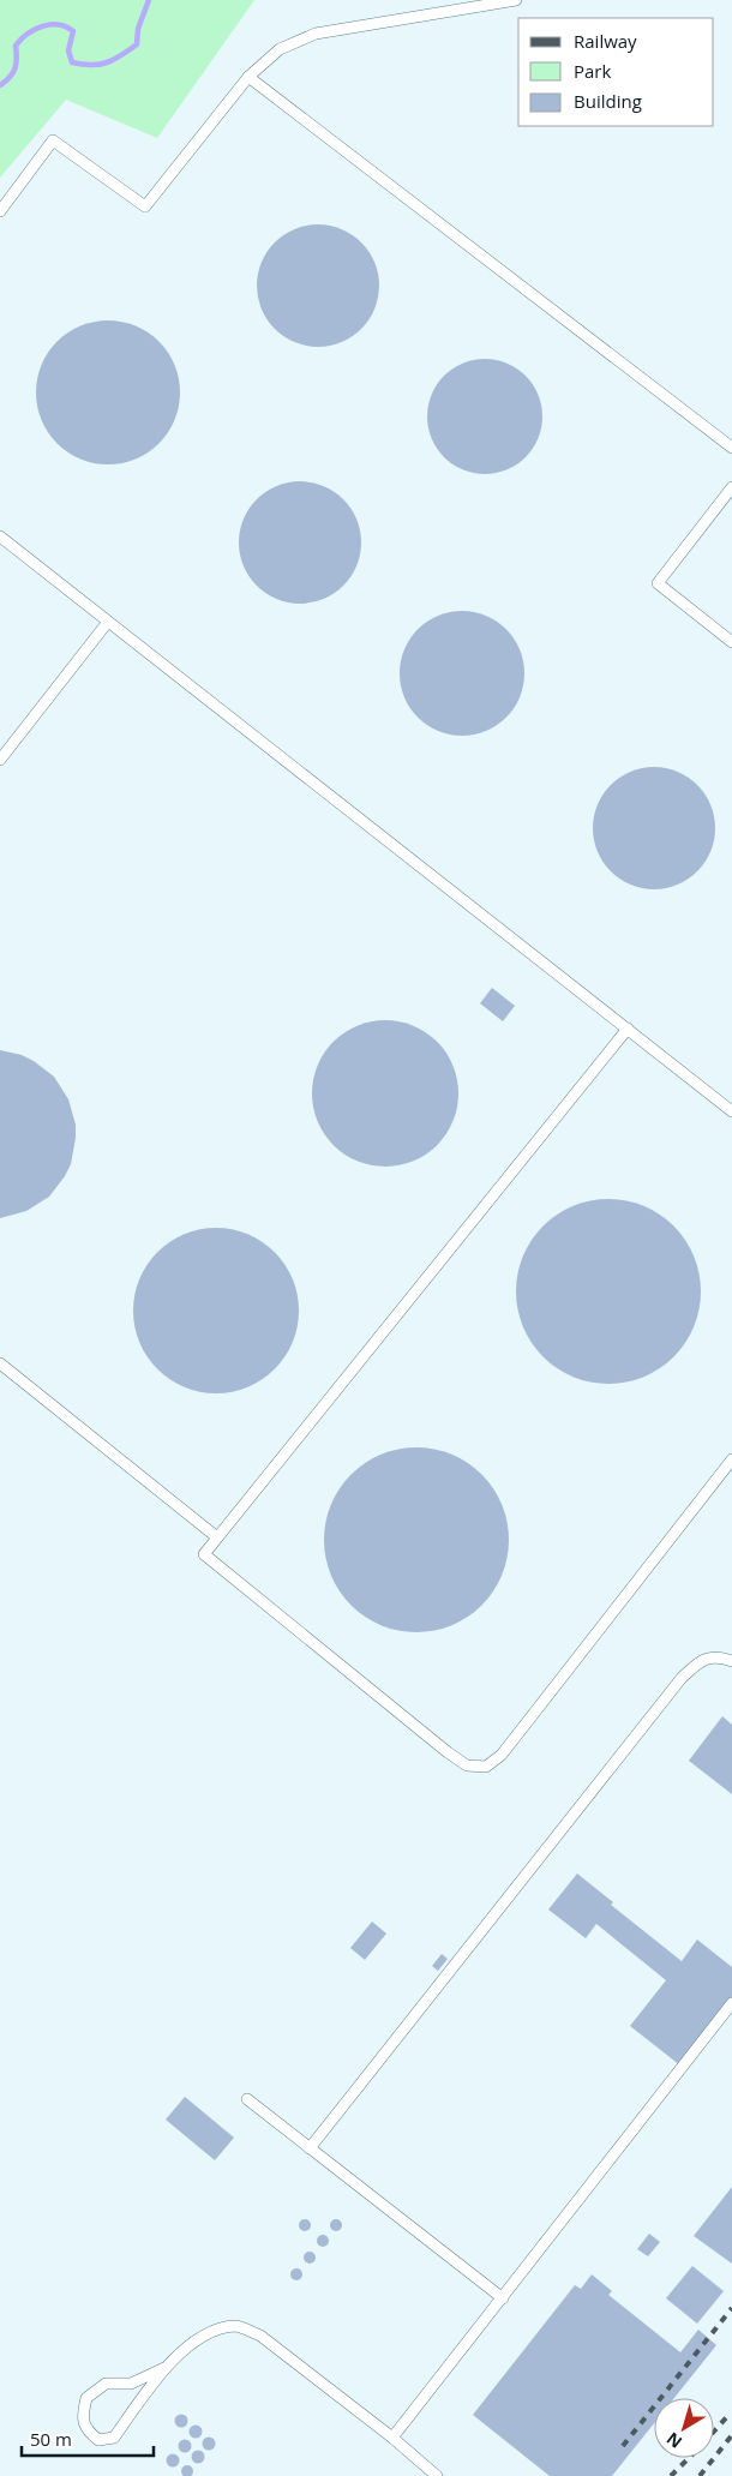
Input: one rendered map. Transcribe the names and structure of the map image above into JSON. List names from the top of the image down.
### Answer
{
  "legend": ["Railway", "Park", "Building"],
  "scale_bar": "50 m",
  "north": "bottom left"
}
